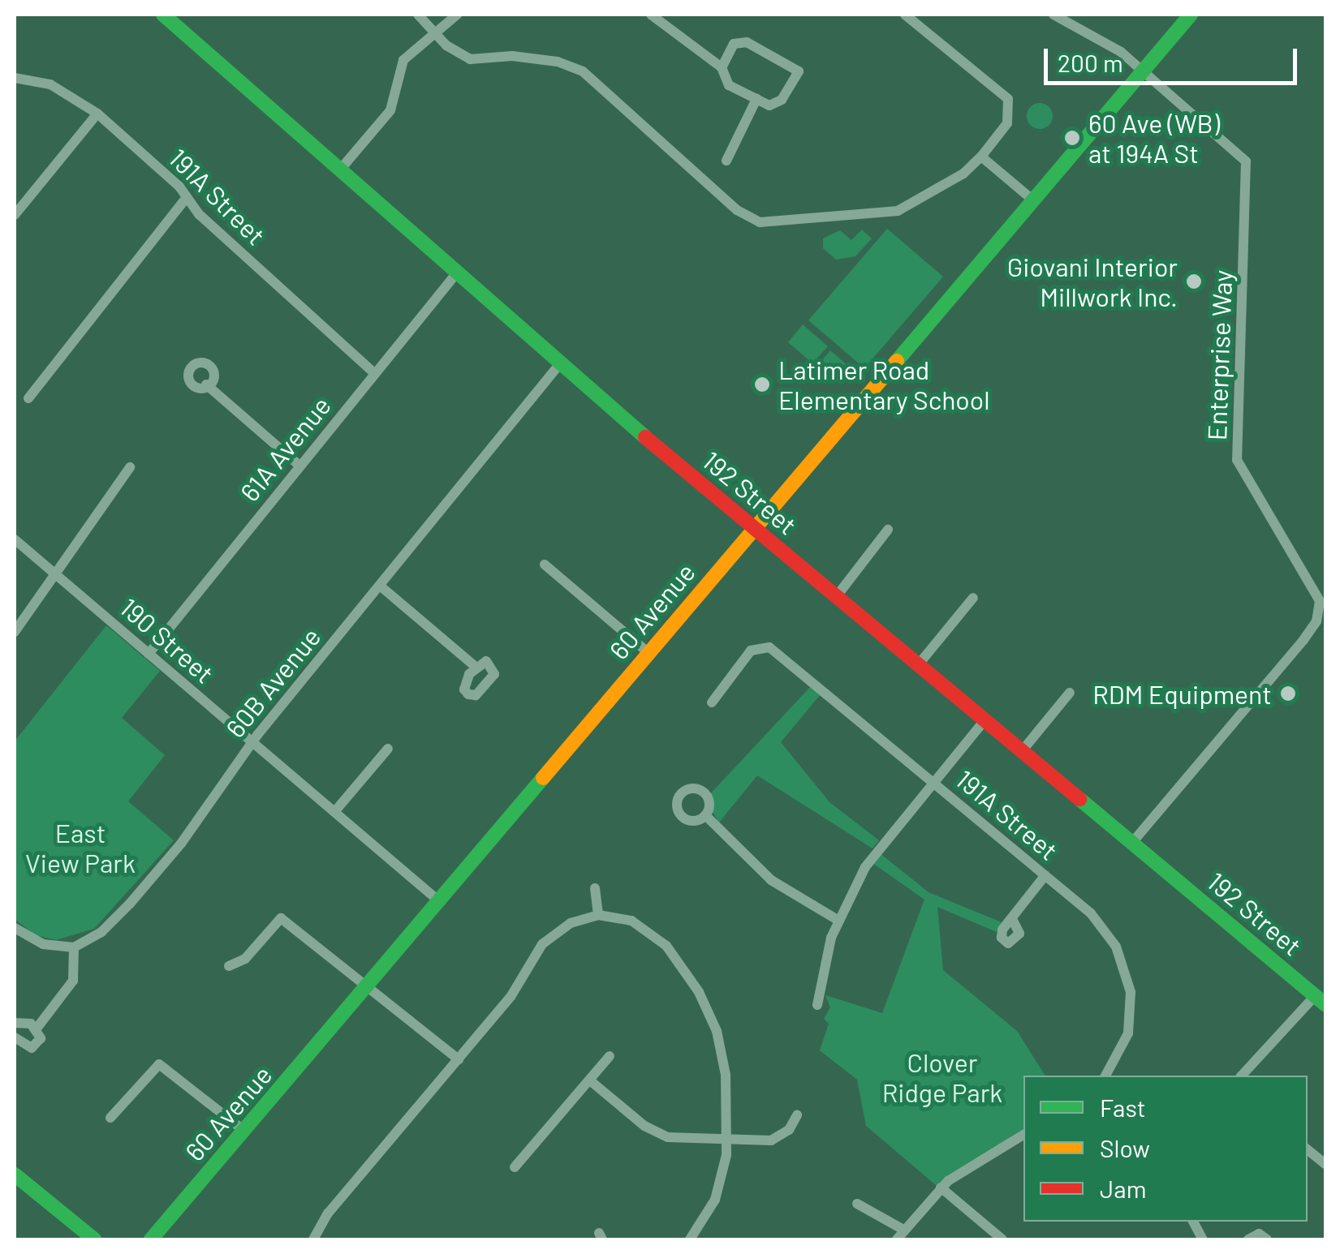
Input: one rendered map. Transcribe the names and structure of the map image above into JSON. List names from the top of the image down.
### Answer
{
  "streets": {
    "street": [
      "191A Street",
      "Enterprise Way",
      "61A Avenue",
      "192 Street",
      "60 Avenue",
      "190 Street",
      "60B Avenue"
    ]
  },
  "crossings": [
    ["191A Street", "61A Avenue"],
    ["Enterprise Way", "192 Street"],
    ["Enterprise Way", "60 Avenue"],
    ["61A Avenue", "192 Street"],
    ["61A Avenue", "190 Street"],
    ["192 Street", "60 Avenue"],
    ["192 Street", "60B Avenue"],
    ["60 Avenue", "190 Street"],
    ["190 Street", "60B Avenue"]
  ],
  "parks": ["East View Park", "Clover Ridge Park"],
  "places": [
    "60 Ave (WB) at 194A St",
    "Giovani Interior Millwork Inc.",
    "Latimer Road Elementary School",
    "RDM Equipment"
  ],
  "legend": ["Fast", "Slow", "Jam"],
  "scale_bar": "200 m"
}
